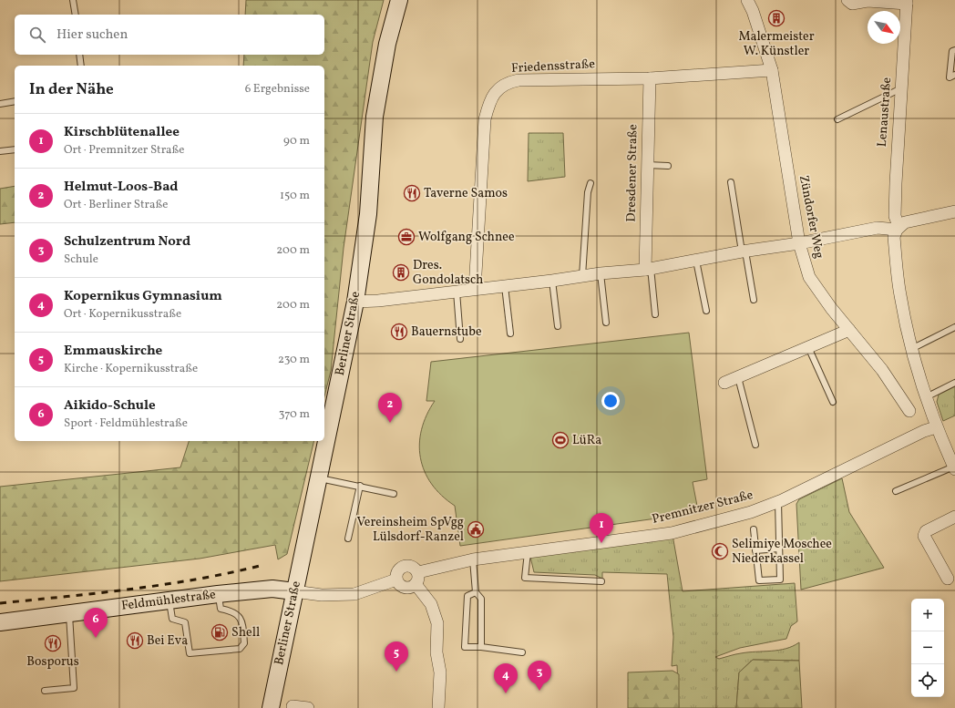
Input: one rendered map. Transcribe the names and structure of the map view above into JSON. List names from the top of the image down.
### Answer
{
  "streets": {
    "street": [
      "Friedensstraße",
      "Lenaustraße",
      "Dresdener Straße",
      "Zündorfer Weg",
      "Berliner Straße",
      "Premnitzer Straße",
      "Feldmühlestraße"
    ]
  },
  "crossings": [
    ["Friedensstraße", "Dresdener Straße"],
    ["Friedensstraße", "Zündorfer Weg"],
    ["Lenaustraße", "Premnitzer Straße"],
    ["Berliner Straße", "Feldmühlestraße"]
  ],
  "places": {
    "building": ["Malermeister W. Künstler", "Dres. Gondolatsch"],
    "restaurant": [
      "Taverne Samos",
      "Bauernstube",
      "Bei Eva",
      "Bosporus"
    ],
    "office": ["Wolfgang Schnee"],
    "sports": ["LüRa"],
    "public building": ["Vereinsheim SpVgg Lülsdorf-Ranzel"],
    "mosque": ["Selimiye Moschee Niederkassel"],
    "fuel station": ["Shell"]
  },
  "north": "bottom right",
  "page": {
    "search": "Hier suchen",
    "heading": ["In der Nähe", "6 Ergebnisse"],
    "list": [
      {
        "mark": "1",
        "name": "Kirschblütenallee",
        "note": "Ort · Premnitzer Straße",
        "value": "90 m"
      },
      {
        "mark": "2",
        "name": "Helmut-Loos-Bad",
        "note": "Ort · Berliner Straße",
        "value": "150 m"
      },
      {
        "mark": "3",
        "name": "Schulzentrum Nord",
        "note": "Schule",
        "value": "200 m"
      },
      {
        "mark": "4",
        "name": "Kopernikus Gymnasium",
        "note": "Ort · Kopernikusstraße",
        "value": "200 m"
      },
      {
        "mark": "5",
        "name": "Emmauskirche",
        "note": "Kirche · Kopernikusstraße",
        "value": "230 m"
      },
      {
        "mark": "6",
        "name": "Aikido-Schule",
        "note": "Sport · Feldmühlestraße",
        "value": "370 m"
      }
    ],
    "pins": [
      "2",
      "1",
      "6",
      "5",
      "3",
      "4"
    ],
    "map_buttons": ["+", "−"]
  }
}
